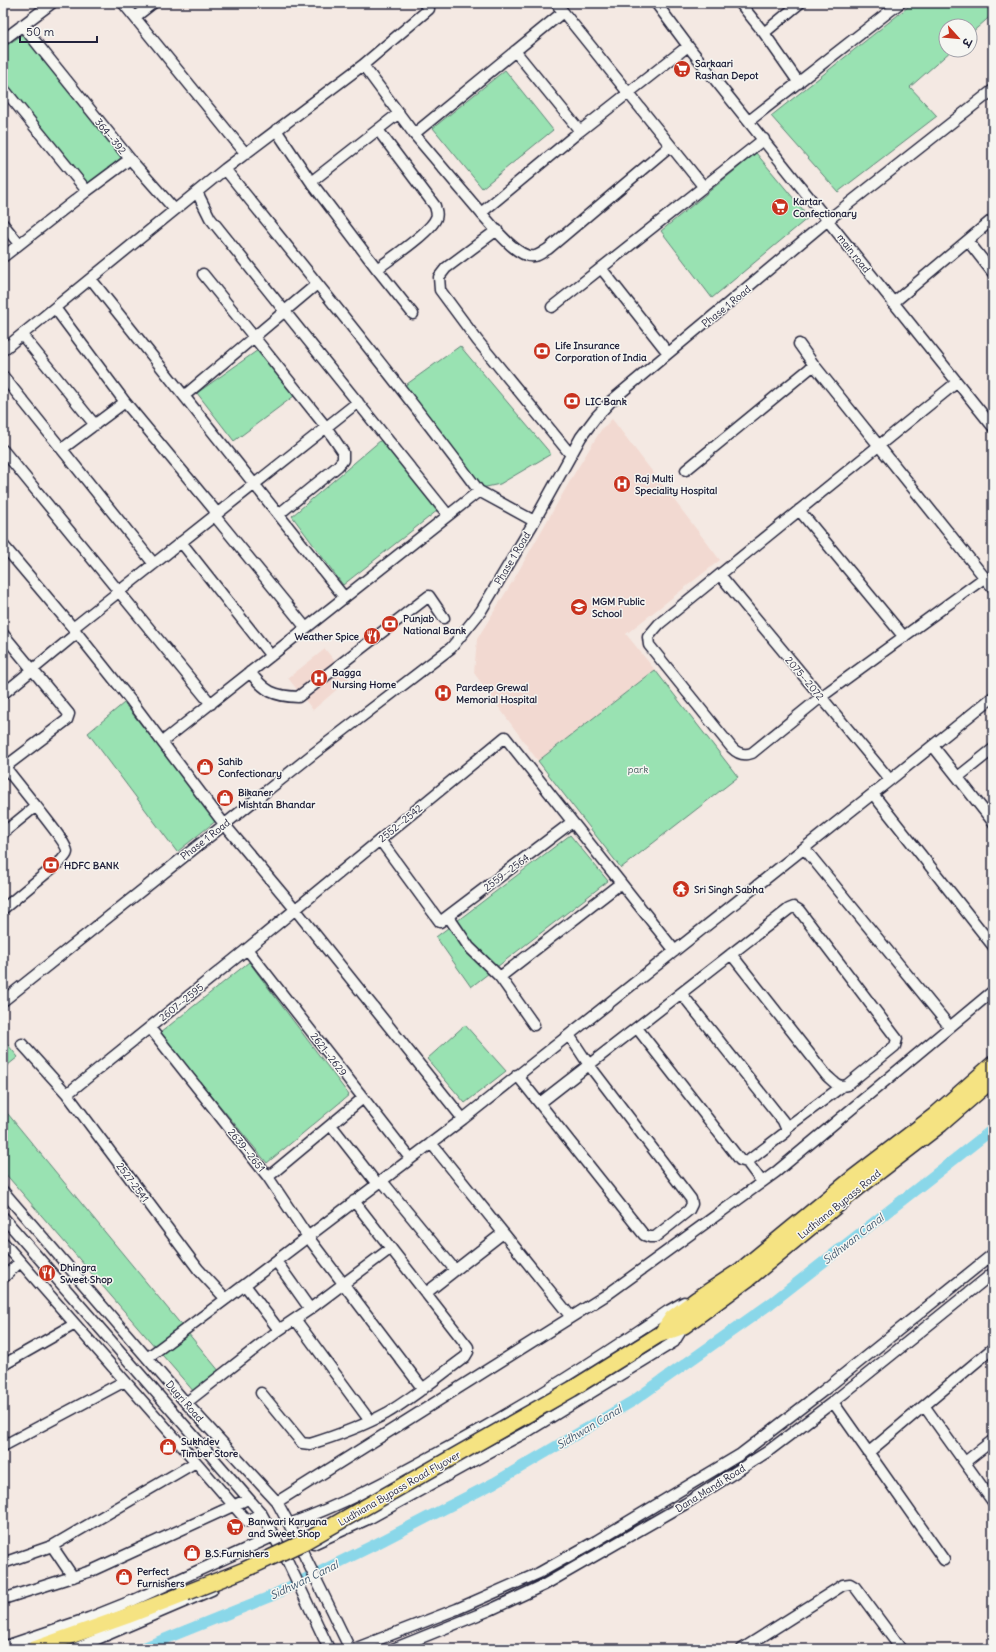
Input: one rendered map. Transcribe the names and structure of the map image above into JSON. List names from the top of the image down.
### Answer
{
  "streets": {
    "highway": ["Ludhiana Bypass Road", "Ludhiana Bypass Road Flyover"],
    "street": [
      "364--392",
      "main road",
      "Phase 1 Road",
      "2075--2072",
      "2552--2542",
      "2559--2564",
      "2607--2595",
      "2621--2629",
      "2639--2651",
      "2527-2541",
      "Dugri Road",
      "Dana Mandi Road"
    ]
  },
  "crossings": [
    ["main road", "Phase 1 Road"],
    ["2552--2542", "2559--2564"],
    ["2552--2542", "2607--2595"],
    ["2607--2595", "2621--2629"],
    ["2607--2595", "2639--2651"],
    ["2607--2595", "2527-2541"],
    ["2621--2629", "2639--2651"],
    ["Ludhiana Bypass Road", "Ludhiana Bypass Road Flyover"]
  ],
  "water": ["Sidhwan Canal"],
  "parks": ["park"],
  "places": {
    "supermarket": ["Sarkaari Rashan Depot", "Kartar Confectionary", "Banwari Karyana and Sweet Shop"],
    "bank": [
      "Life Insurance Corporation of India",
      "LIC Bank",
      "Punjab National Bank",
      "HDFC BANK"
    ],
    "hospital": ["Raj Multi Speciality Hospital", "Bagga Nursing Home", "Pardeep Grewal Memorial Hospital"],
    "school or university": ["MGM Public School"],
    "restaurant": ["Weather Spice", "Dhingra Sweet Shop"],
    "shop": [
      "Sahib Confectionary",
      "Bikaner Mishtan Bhandar",
      "Sukhdev Timber Store",
      "B.S.Furnishers",
      "Perfect Furnishers"
    ],
    "temple": ["Sri Singh Sabha"]
  },
  "scale_bar": "50 m",
  "north": "bottom right"
}
